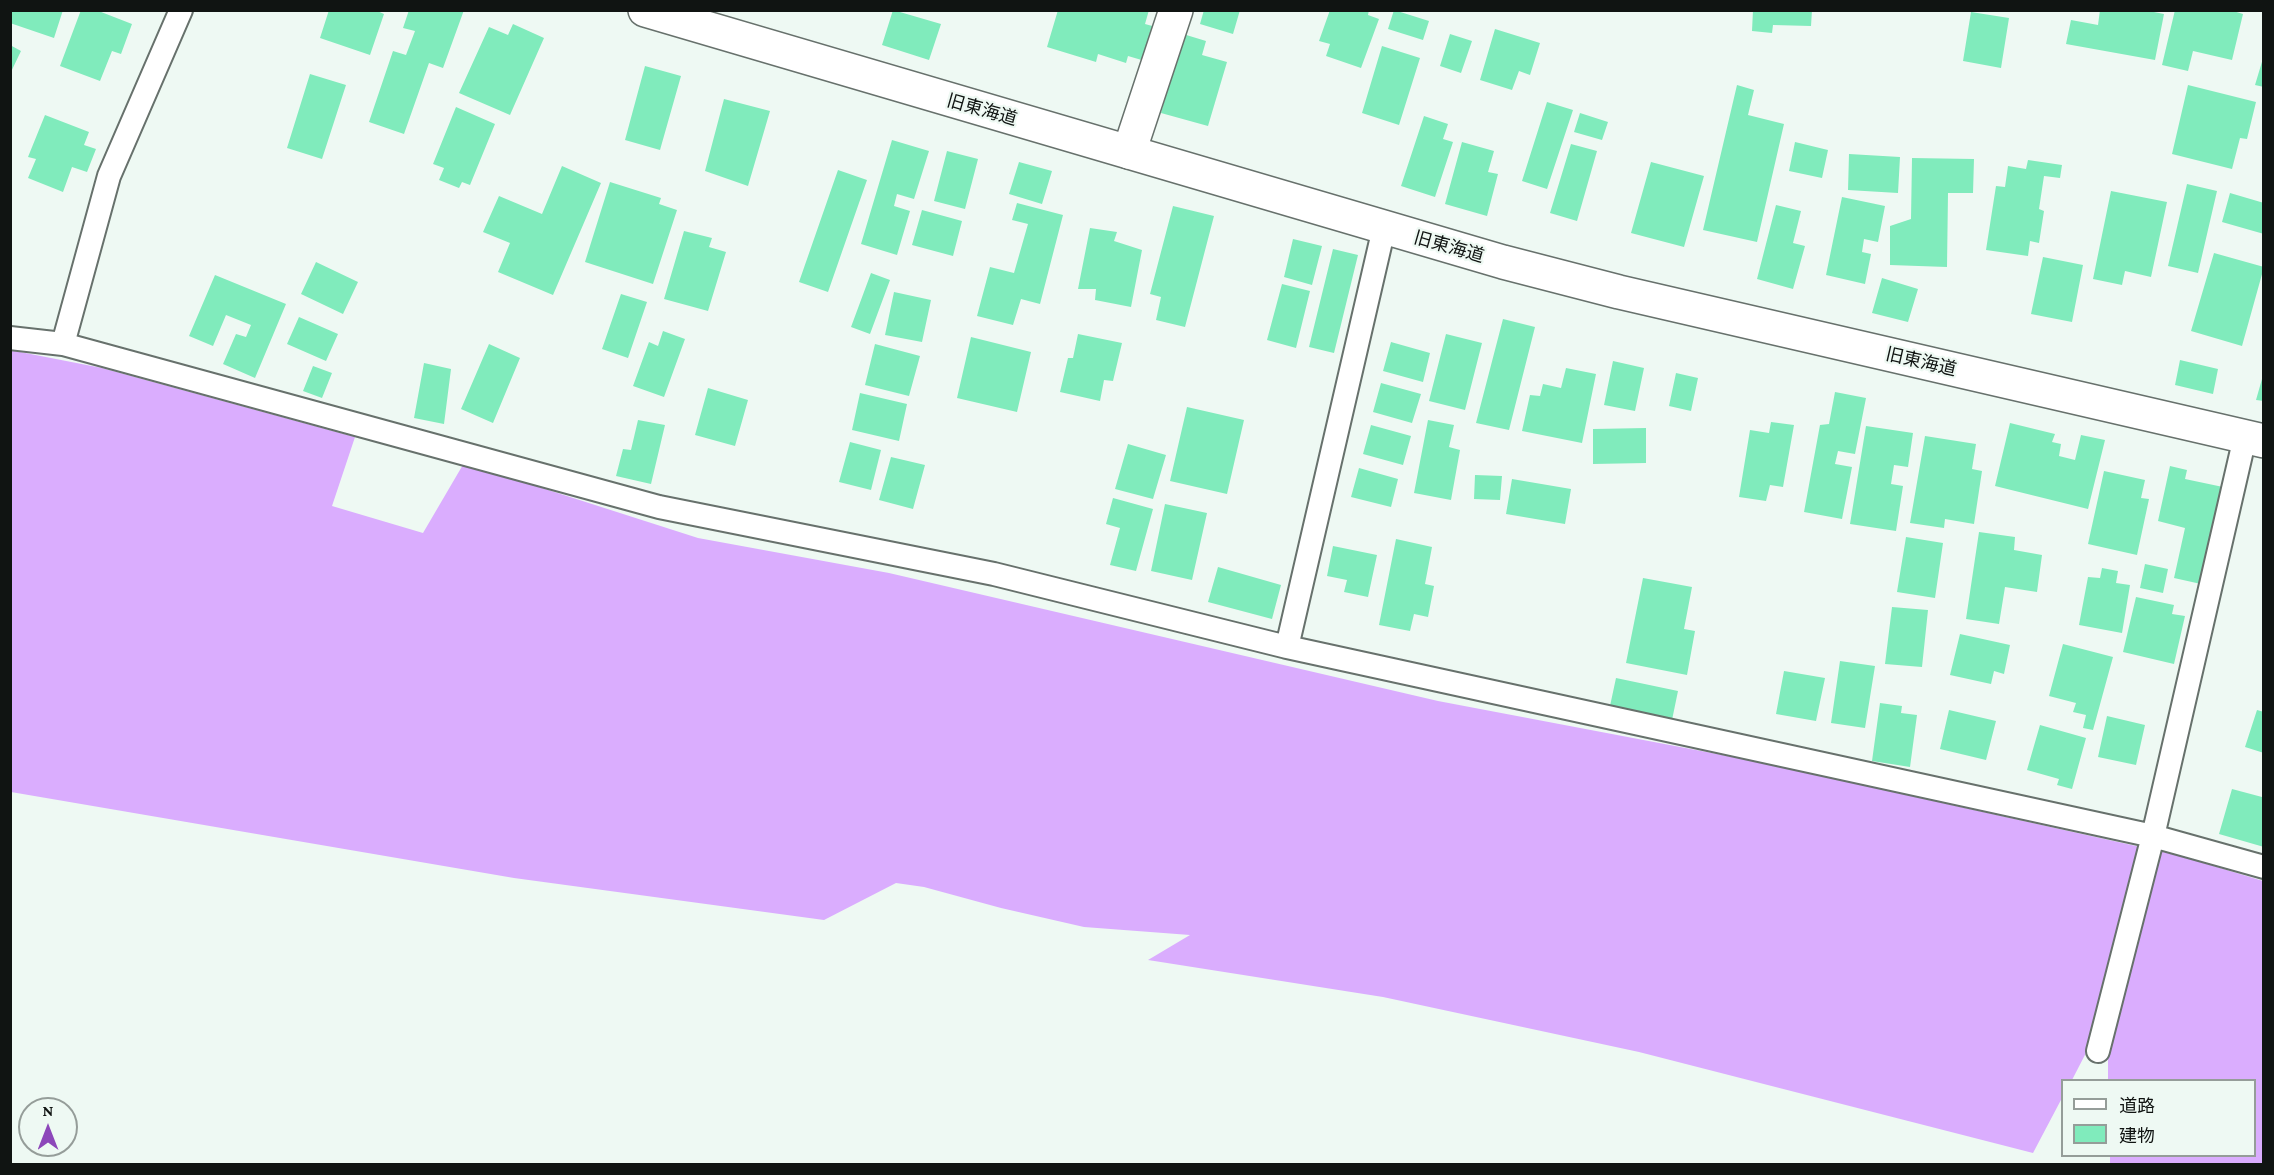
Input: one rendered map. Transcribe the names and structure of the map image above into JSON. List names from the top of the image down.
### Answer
{
  "streets": {
    "main road": ["旧東海道"]
  },
  "legend": ["道路", "建物"],
  "north": "top"
}
